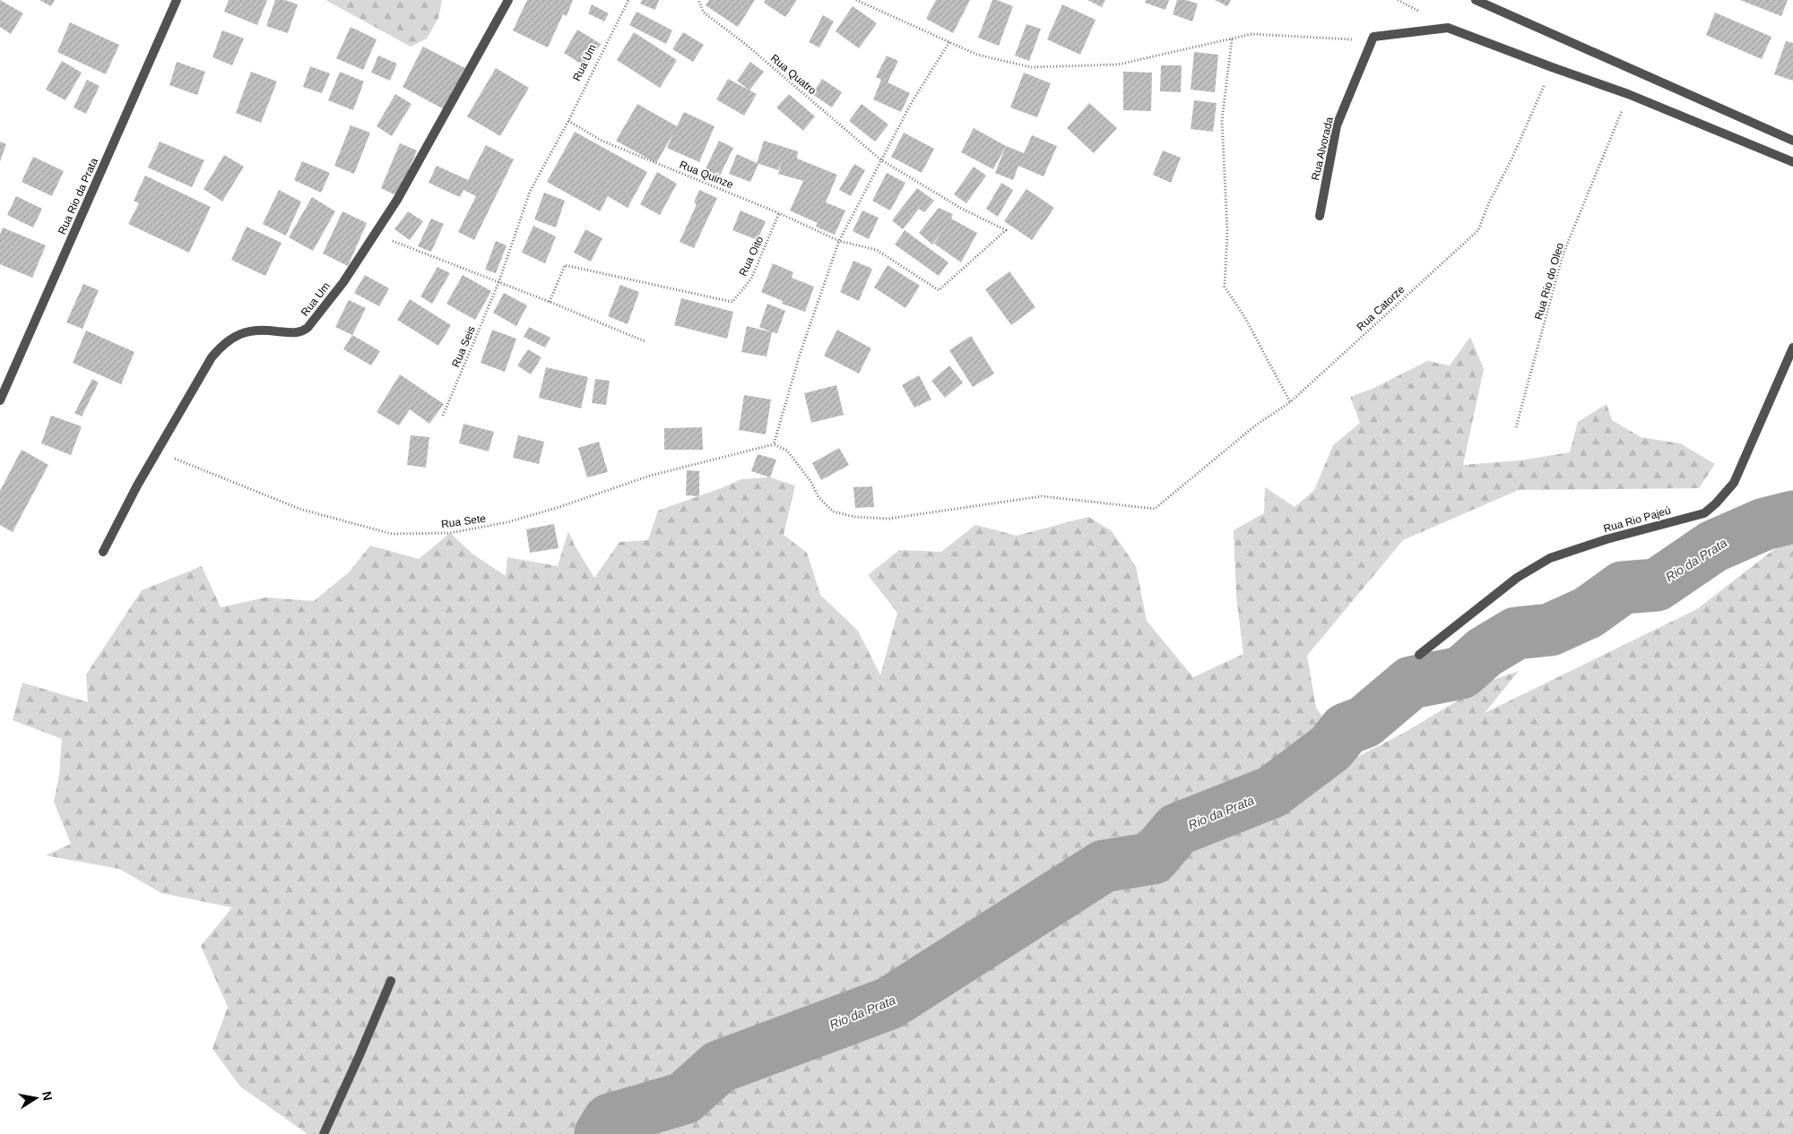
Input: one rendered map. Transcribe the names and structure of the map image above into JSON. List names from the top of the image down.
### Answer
{
  "streets": {
    "street": [
      "Rua Um",
      "Rua Alvorada",
      "Rua Rio da Prata",
      "Rua Rio Pajeú"
    ],
    "path": [
      "Rua Quatro",
      "Rua Quinze",
      "Rua Oito",
      "Rua Rio do Oleo",
      "Rua Catorze",
      "Rua Seis",
      "Rua Sete"
    ]
  },
  "crossings": [
    ["Rua Um", "Rua Quinze"],
    ["Rua Um", "Rua Seis"],
    ["Rua Um", "Rua Sete"],
    ["Rua Quatro", "Rua Quinze"],
    ["Rua Quinze", "Rua Oito"],
    ["Rua Catorze", "Rua Sete"]
  ],
  "water": ["Rio da Prata"],
  "north": "right"
}
